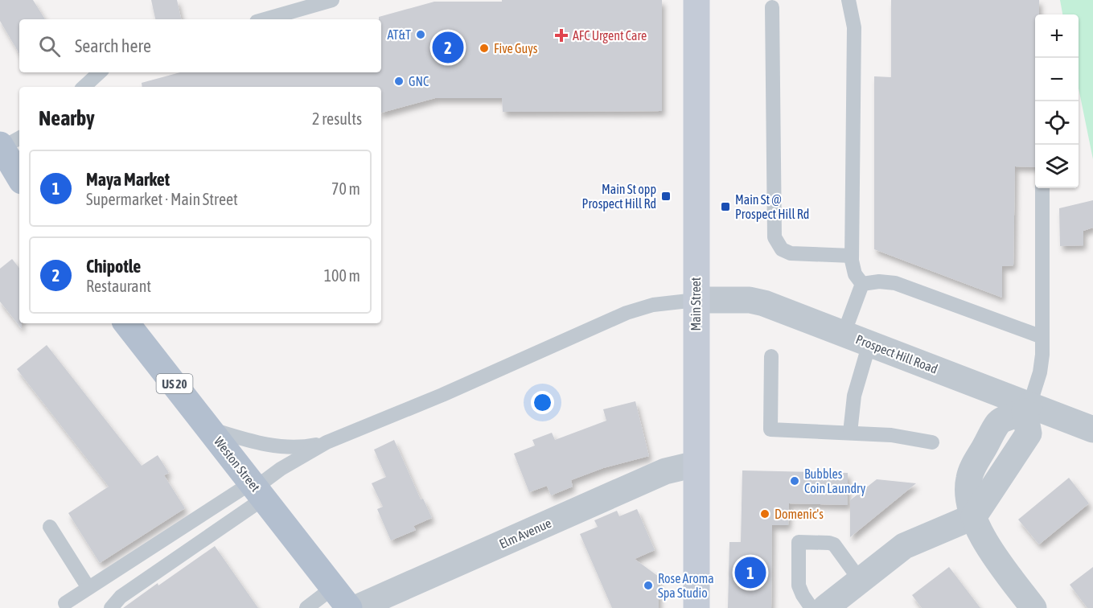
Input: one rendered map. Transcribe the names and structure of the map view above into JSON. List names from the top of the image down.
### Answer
{
  "streets": {
    "main road": ["Main Street", "US 20", "Weston Street"],
    "street": ["Prospect Hill Road", "Elm Avenue"]
  },
  "crossings": [
    ["Main Street", "Prospect Hill Road"],
    ["Main Street", "Elm Avenue"]
  ],
  "places": {
    "other": [
      "AT&T",
      "Five Guys",
      "GNC",
      "Bubbles Coin Laundry",
      "Domenic's",
      "Rose Aroma Spa Studio"
    ],
    "health": ["AFC Urgent Care"],
    "transit": ["Main St opp Prospect Hill Rd", "Main St @ Prospect Hill Rd"]
  },
  "page": {
    "map_buttons": ["+", "−"],
    "search": "Search here",
    "pins": ["2", "1"],
    "heading": ["Nearby", "2 results"],
    "list": [
      {
        "mark": "1",
        "name": "Maya Market",
        "note": "Supermarket · Main Street",
        "value": "70 m"
      },
      {
        "mark": "2",
        "name": "Chipotle",
        "note": "Restaurant",
        "value": "100 m"
      }
    ]
  }
}
